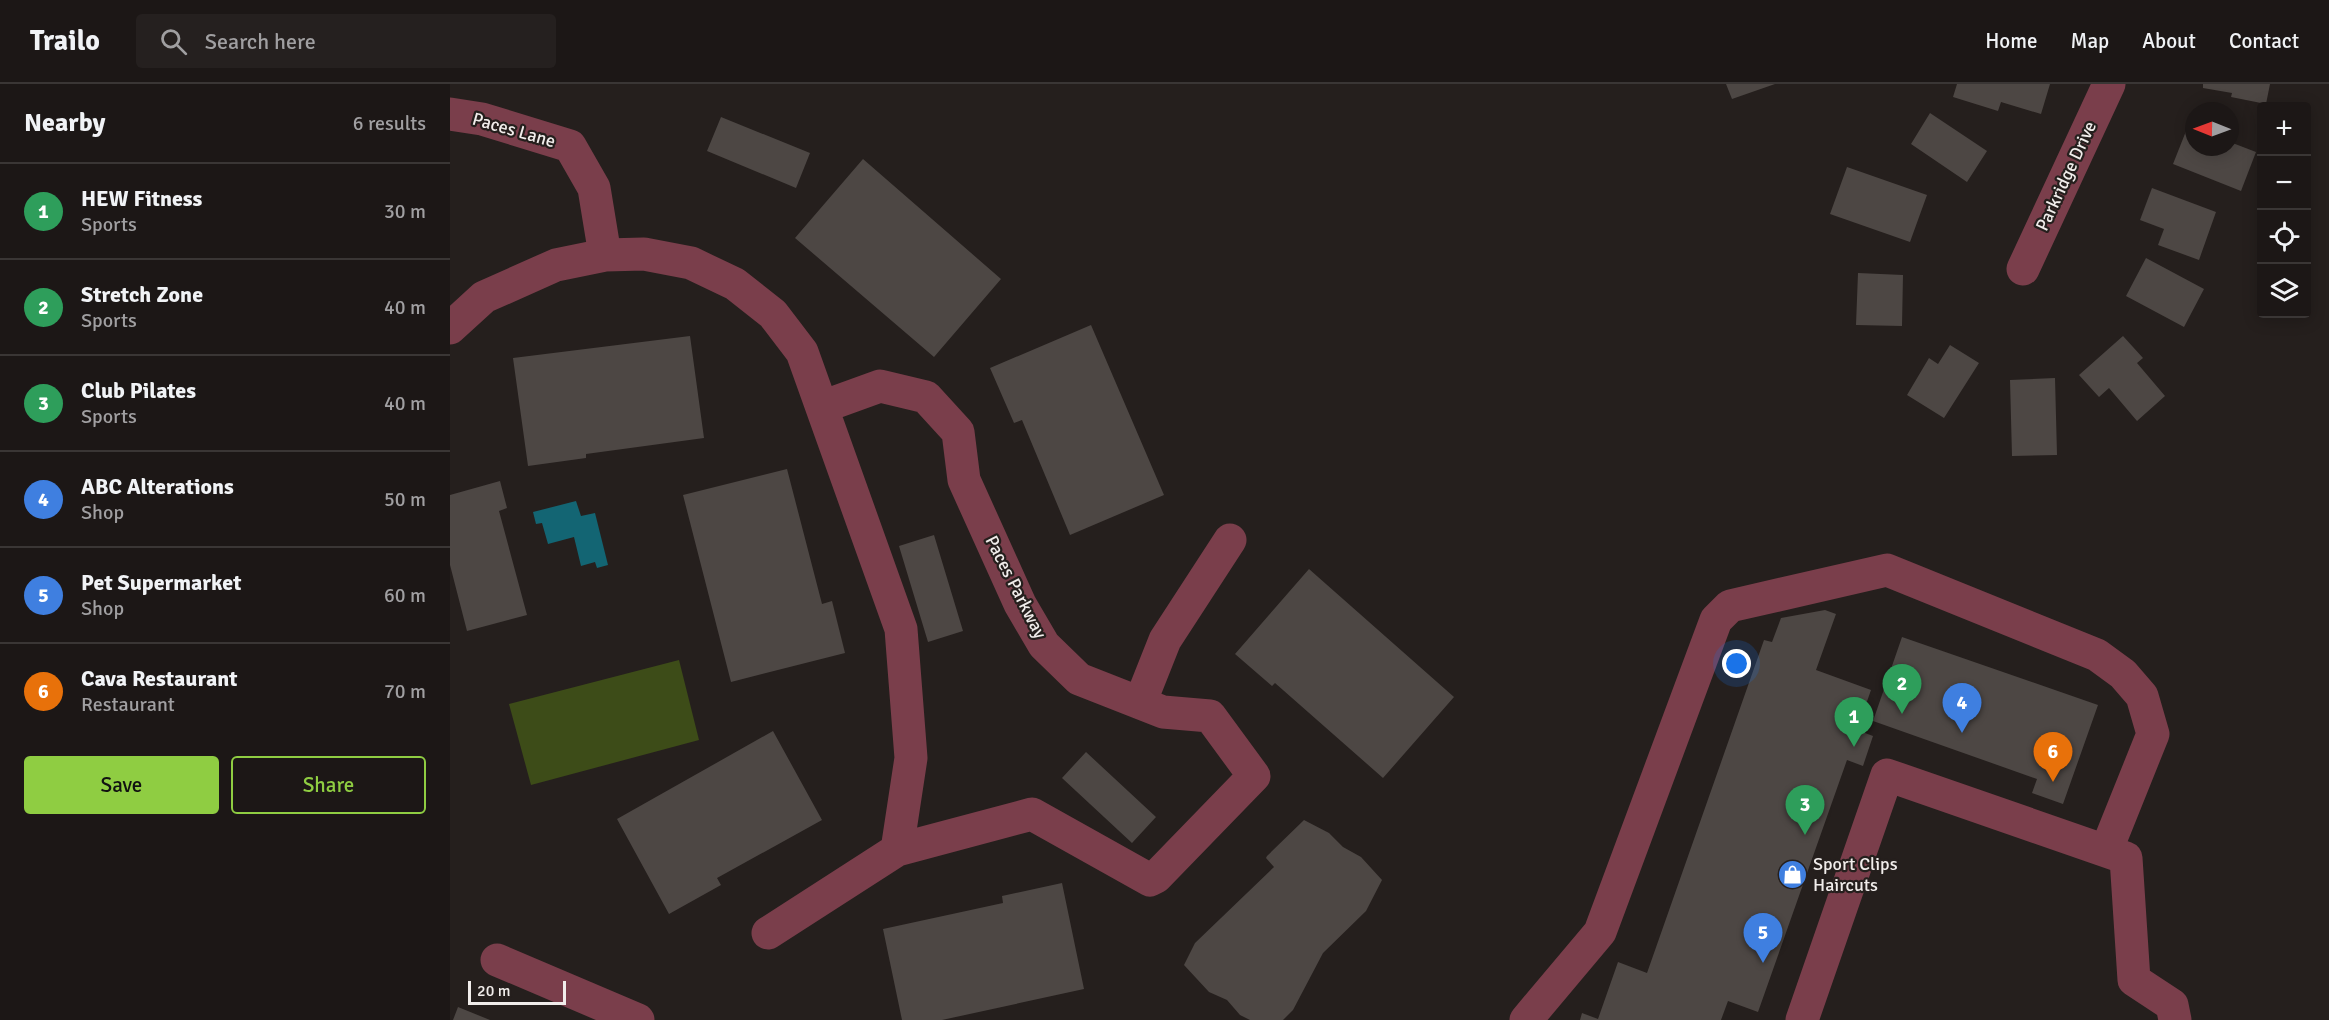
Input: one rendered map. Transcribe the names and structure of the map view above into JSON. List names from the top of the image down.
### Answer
{
  "streets": {
    "street": ["Paces Lane", "Parkridge Drive", "Paces Parkway"]
  },
  "places": {
    "shop": ["Sport Clips Haircuts"]
  },
  "scale_bar": "20 m",
  "north": "left",
  "page": {
    "header": "Trailo",
    "search": "Search here",
    "nav": [
      "Home",
      "Map",
      "About",
      "Contact"
    ],
    "heading": ["Nearby", "6 results"],
    "map_buttons": ["+", "−"],
    "list": [
      {
        "mark": "1",
        "name": "HEW Fitness",
        "note": "Sports",
        "value": "30 m"
      },
      {
        "mark": "2",
        "name": "Stretch Zone",
        "note": "Sports",
        "value": "40 m"
      },
      {
        "mark": "3",
        "name": "Club Pilates",
        "note": "Sports",
        "value": "40 m"
      },
      {
        "mark": "4",
        "name": "ABC Alterations",
        "note": "Shop",
        "value": "50 m"
      },
      {
        "mark": "5",
        "name": "Pet Supermarket",
        "note": "Shop",
        "value": "60 m"
      },
      {
        "mark": "6",
        "name": "Cava Restaurant",
        "note": "Restaurant",
        "value": "70 m"
      }
    ],
    "pins": [
      "2",
      "4",
      "1",
      "6",
      "3",
      "5"
    ],
    "buttons": ["Save", "Share"],
    "scale": "20 m"
  }
}
